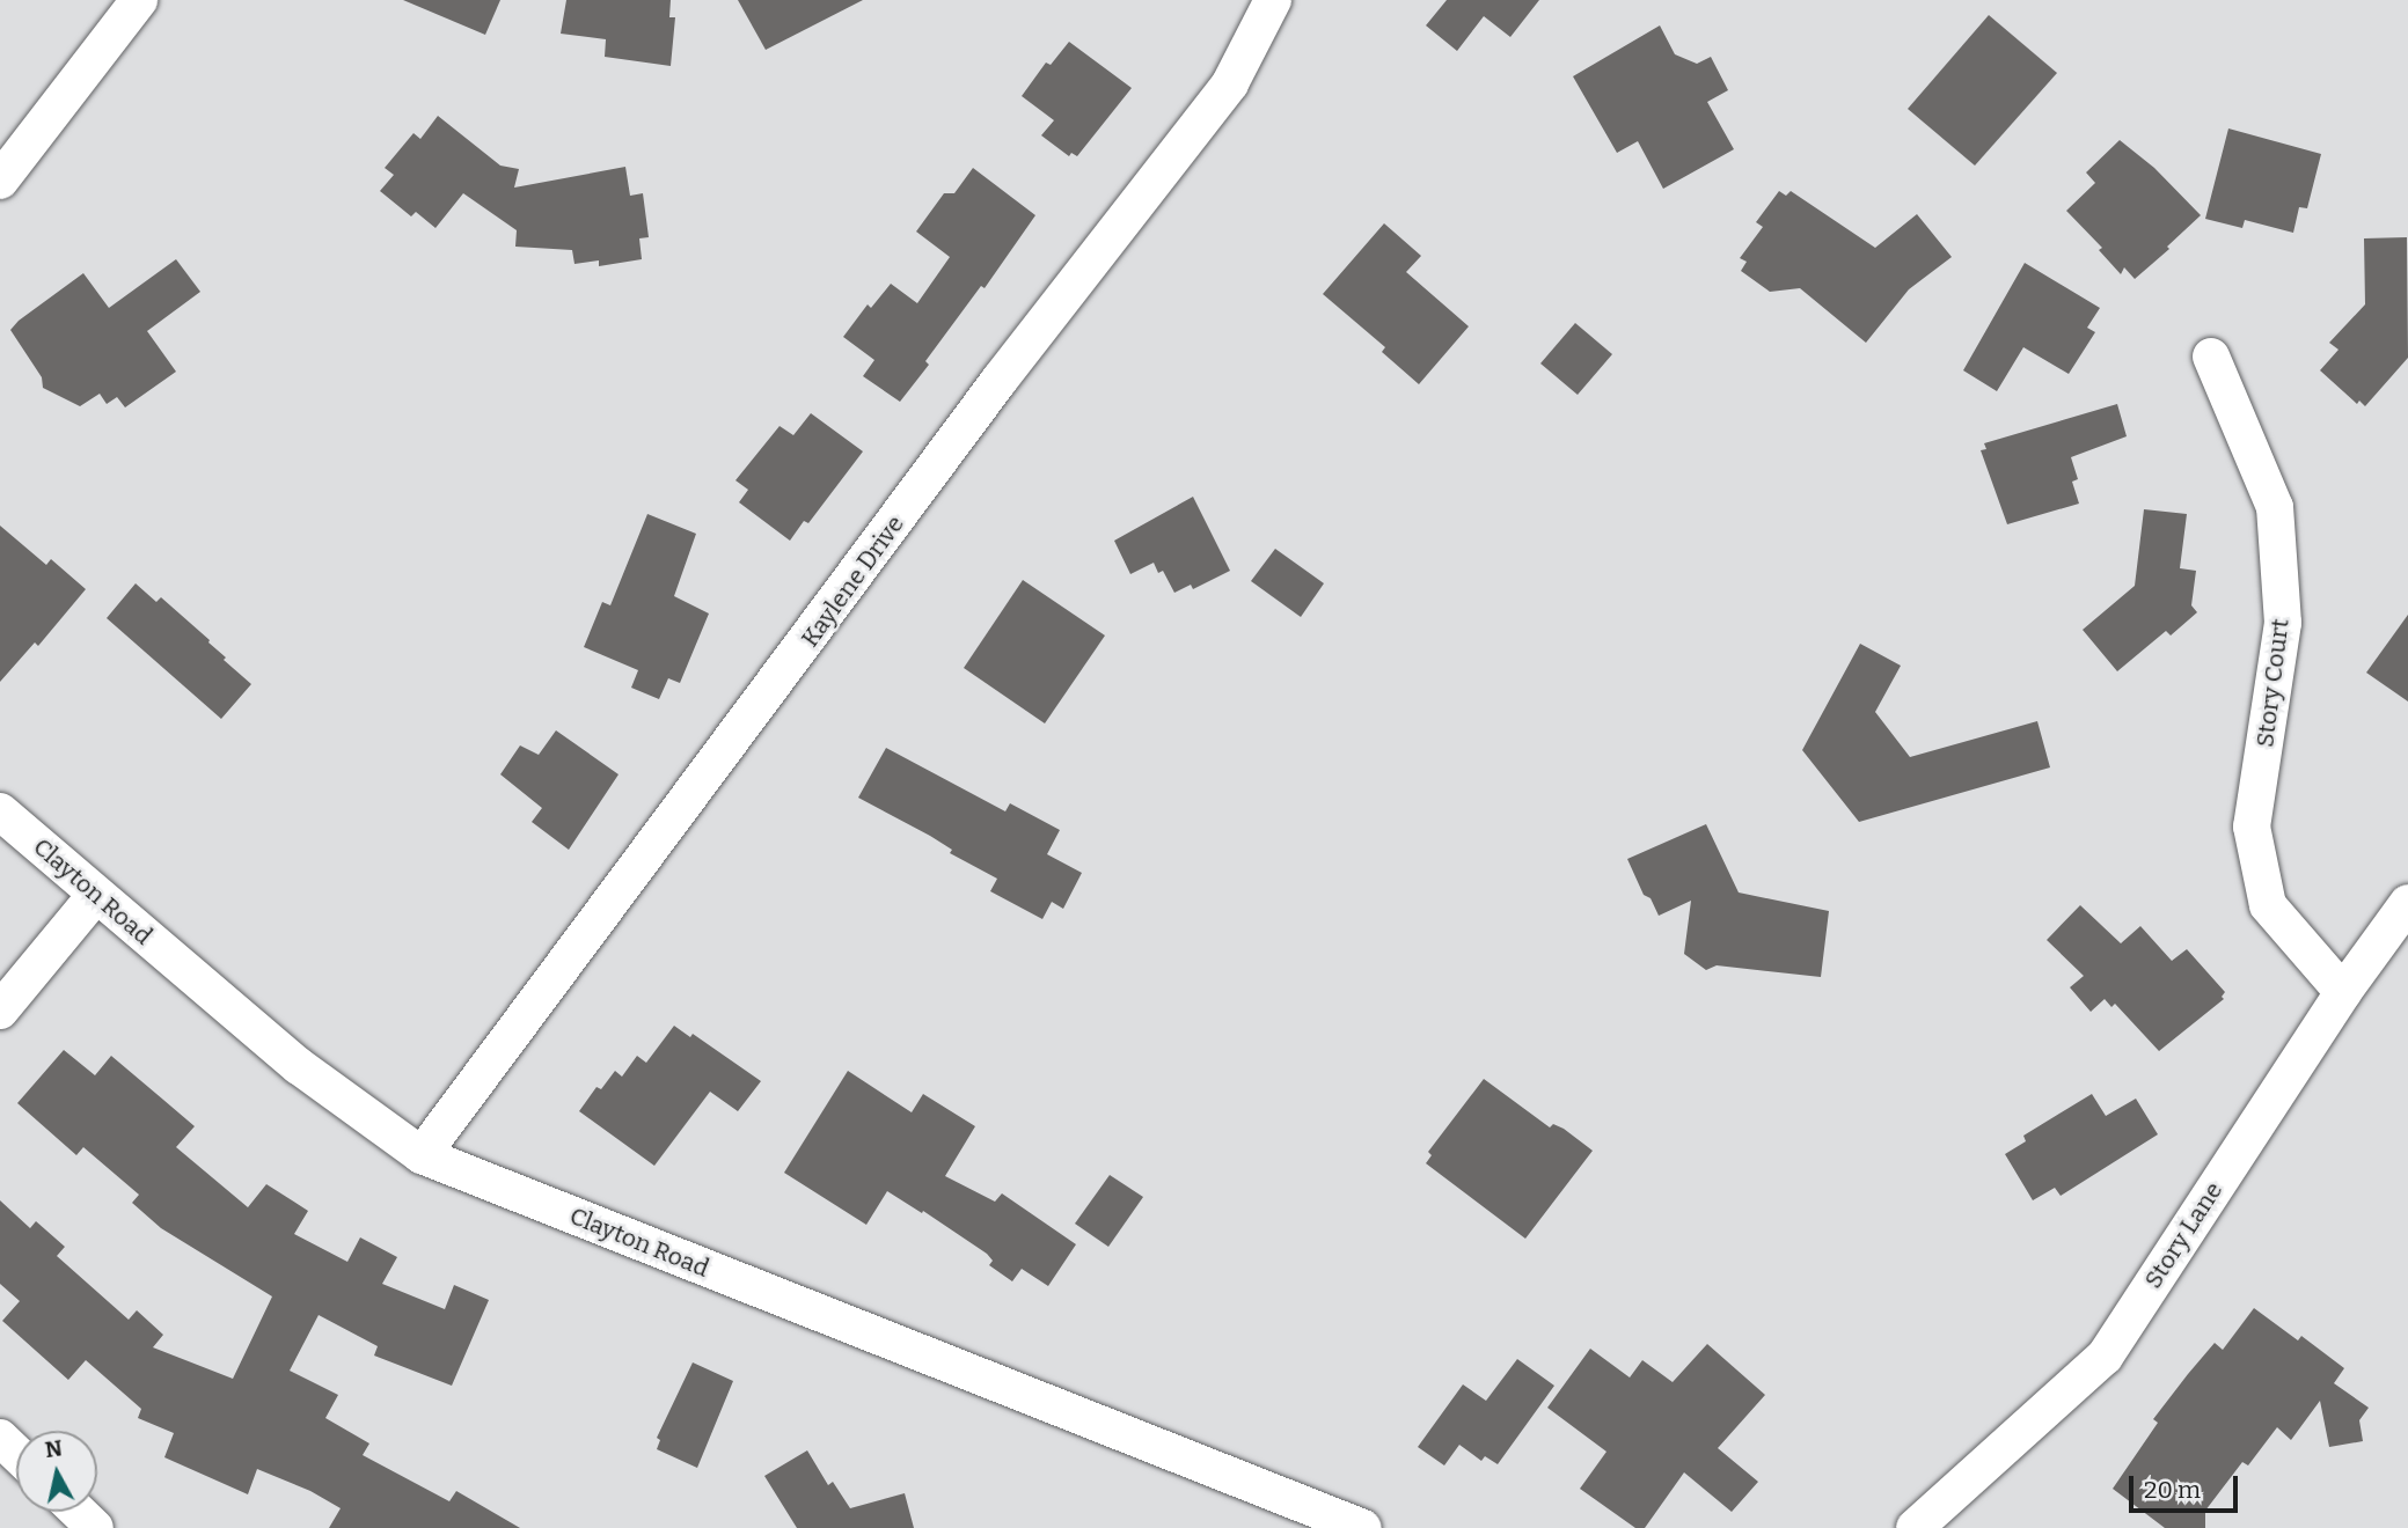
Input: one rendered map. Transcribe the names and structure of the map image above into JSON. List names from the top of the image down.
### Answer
{
  "streets": {
    "street": [
      "Kaylene Drive",
      "Story Court",
      "Clayton Road",
      "Story Lane"
    ]
  },
  "crossings": [
    ["Kaylene Drive", "Clayton Road"],
    ["Story Court", "Story Lane"]
  ],
  "scale_bar": "20 m",
  "north": "top"
}
